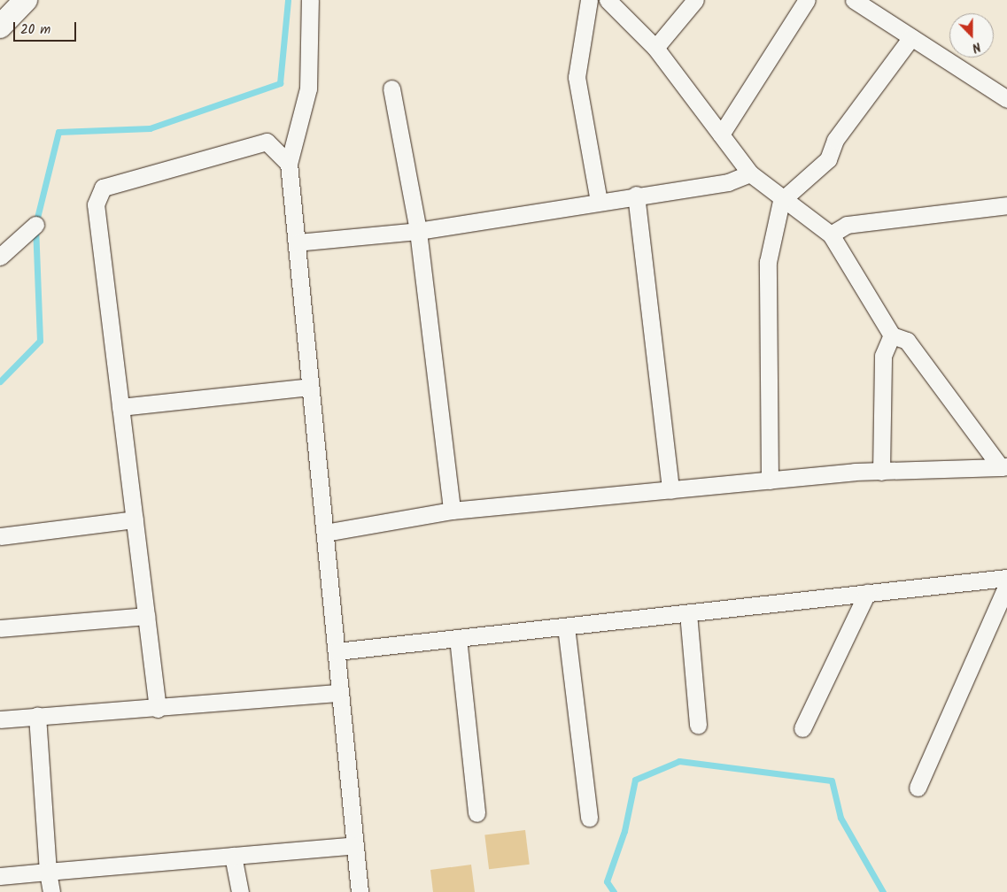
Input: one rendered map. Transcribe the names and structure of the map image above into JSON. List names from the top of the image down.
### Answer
{
  "scale_bar": "20 m",
  "north": "bottom"
}
